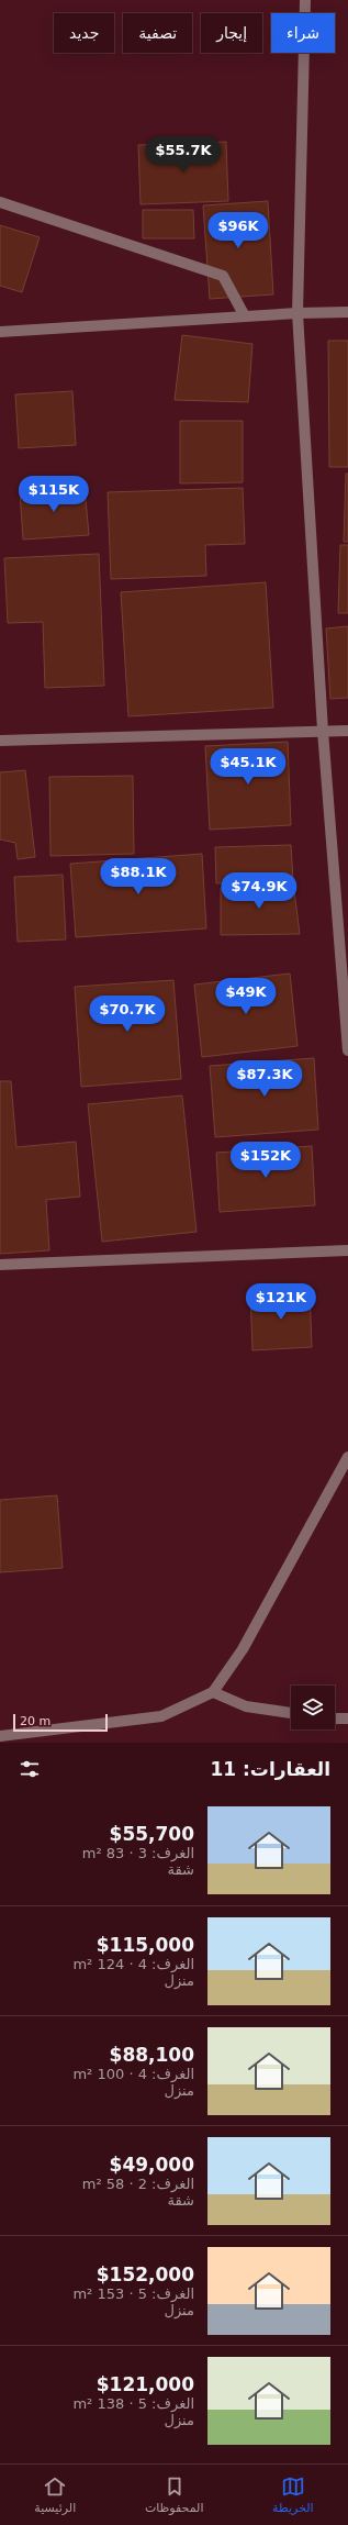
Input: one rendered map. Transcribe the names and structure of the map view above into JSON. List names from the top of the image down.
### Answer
{
  "scale_bar": "20 m",
  "page": {
    "chip": [
      "شراء",
      "إيجار",
      "تصفية",
      "جديد"
    ],
    "price": [
      "$55.7K",
      "$96K",
      "$115K",
      "$45.1K",
      "$88.1K",
      "$74.9K",
      "$49K",
      "$70.7K",
      "$87.3K",
      "$152K",
      "$121K"
    ],
    "scale": "20 m",
    "heading": "العقارات: 11",
    "list": [
      {
        "name": "$55,700",
        "note": "الغرف: 3 · 83 m² · شقة"
      },
      {
        "name": "$115,000",
        "note": "الغرف: 4 · 124 m² · منزل"
      },
      {
        "name": "$88,100",
        "note": "الغرف: 4 · 100 m² · منزل"
      },
      {
        "name": "$49,000",
        "note": "الغرف: 2 · 58 m² · شقة"
      },
      {
        "name": "$152,000",
        "note": "الغرف: 5 · 153 m² · منزل"
      },
      {
        "name": "$121,000",
        "note": "الغرف: 5 · 138 m² · منزل"
      }
    ],
    "tabs": ["الخريطة", "المحفوظات", "الرئيسية"]
  }
}
